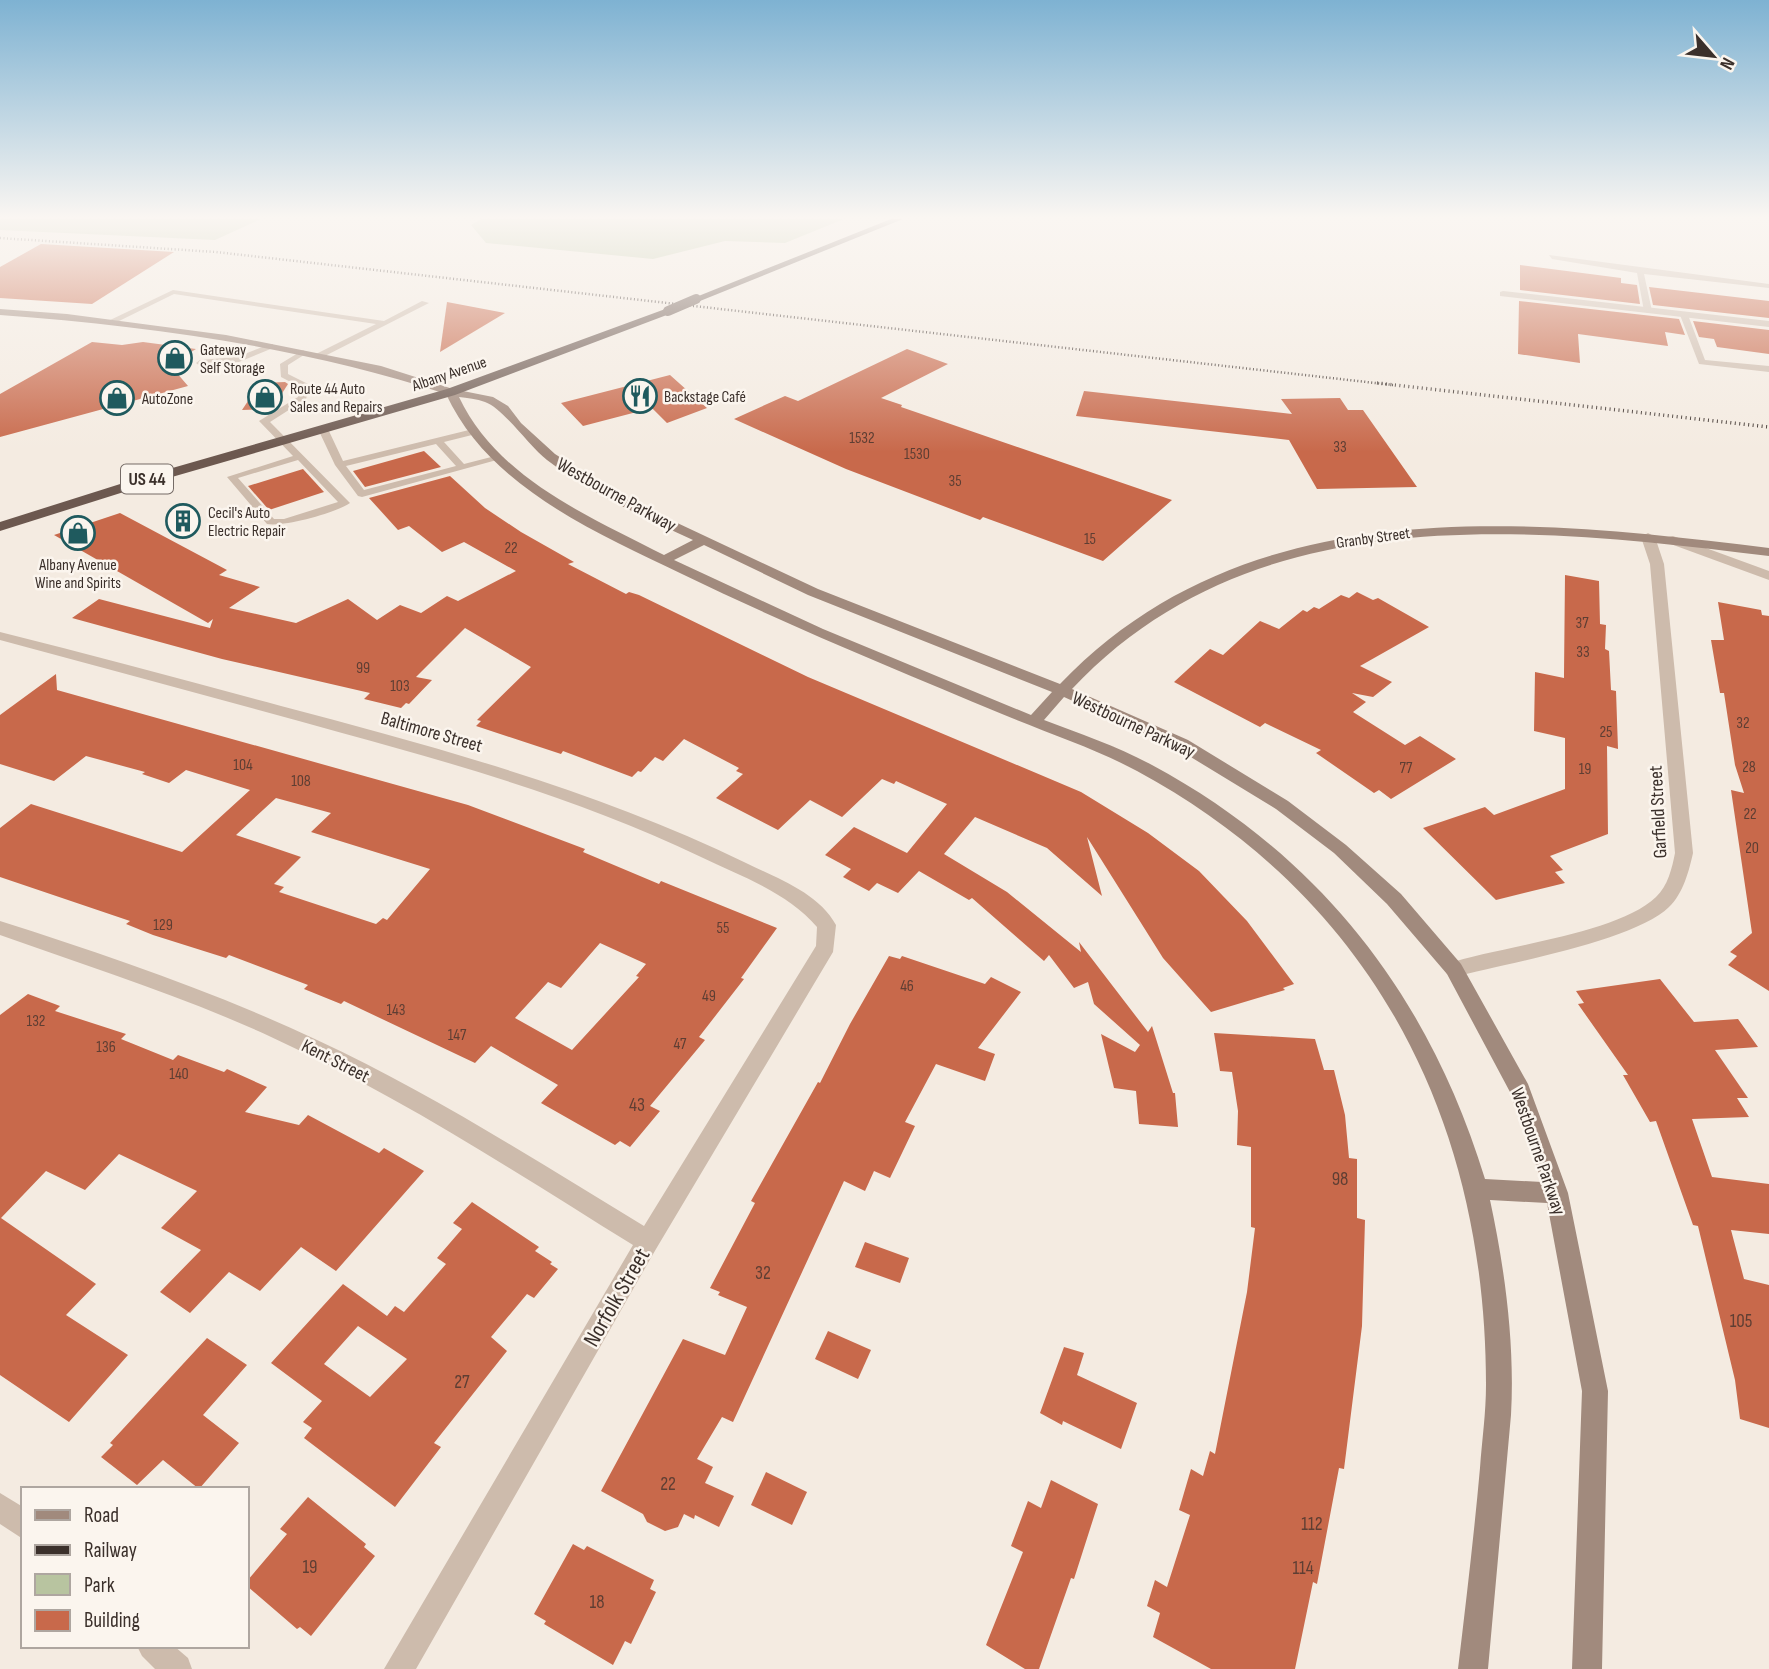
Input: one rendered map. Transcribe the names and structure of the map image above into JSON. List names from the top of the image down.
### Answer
{
  "streets": {
    "highway": ["Albany Avenue", "US 44"],
    "main road": ["Westbourne Parkway", "Granby Street"],
    "street": [
      "Baltimore Street",
      "Garfield Street",
      "Kent Street",
      "Norfolk Street"
    ]
  },
  "crossings": [
    ["Albany Avenue", "Westbourne Parkway"],
    ["Westbourne Parkway", "Granby Street"],
    ["Westbourne Parkway", "Garfield Street"],
    ["Granby Street", "Garfield Street"],
    ["Baltimore Street", "Norfolk Street"],
    ["Kent Street", "Norfolk Street"]
  ],
  "places": {
    "shop": [
      "Gateway Self Storage",
      "Route 44 Auto Sales and Repairs",
      "AutoZone",
      "Albany Avenue Wine and Spirits"
    ],
    "restaurant": ["Backstage Café"],
    "building": ["Cecil's Auto Electric Repair"]
  },
  "house_numbers": [
    "1532",
    "33",
    "1530",
    "35",
    "15",
    "22",
    "37",
    "33",
    "99",
    "103",
    "32",
    "25",
    "104",
    "28",
    "77",
    "19",
    "108",
    "22",
    "20",
    "129",
    "55",
    "46",
    "49",
    "143",
    "132",
    "147",
    "47",
    "136",
    "140",
    "43",
    "98",
    "32",
    "105",
    "27",
    "22",
    "112",
    "19",
    "114",
    "18"
  ],
  "legend": [
    "Road",
    "Railway",
    "Park",
    "Building"
  ],
  "north": "bottom right"
}
